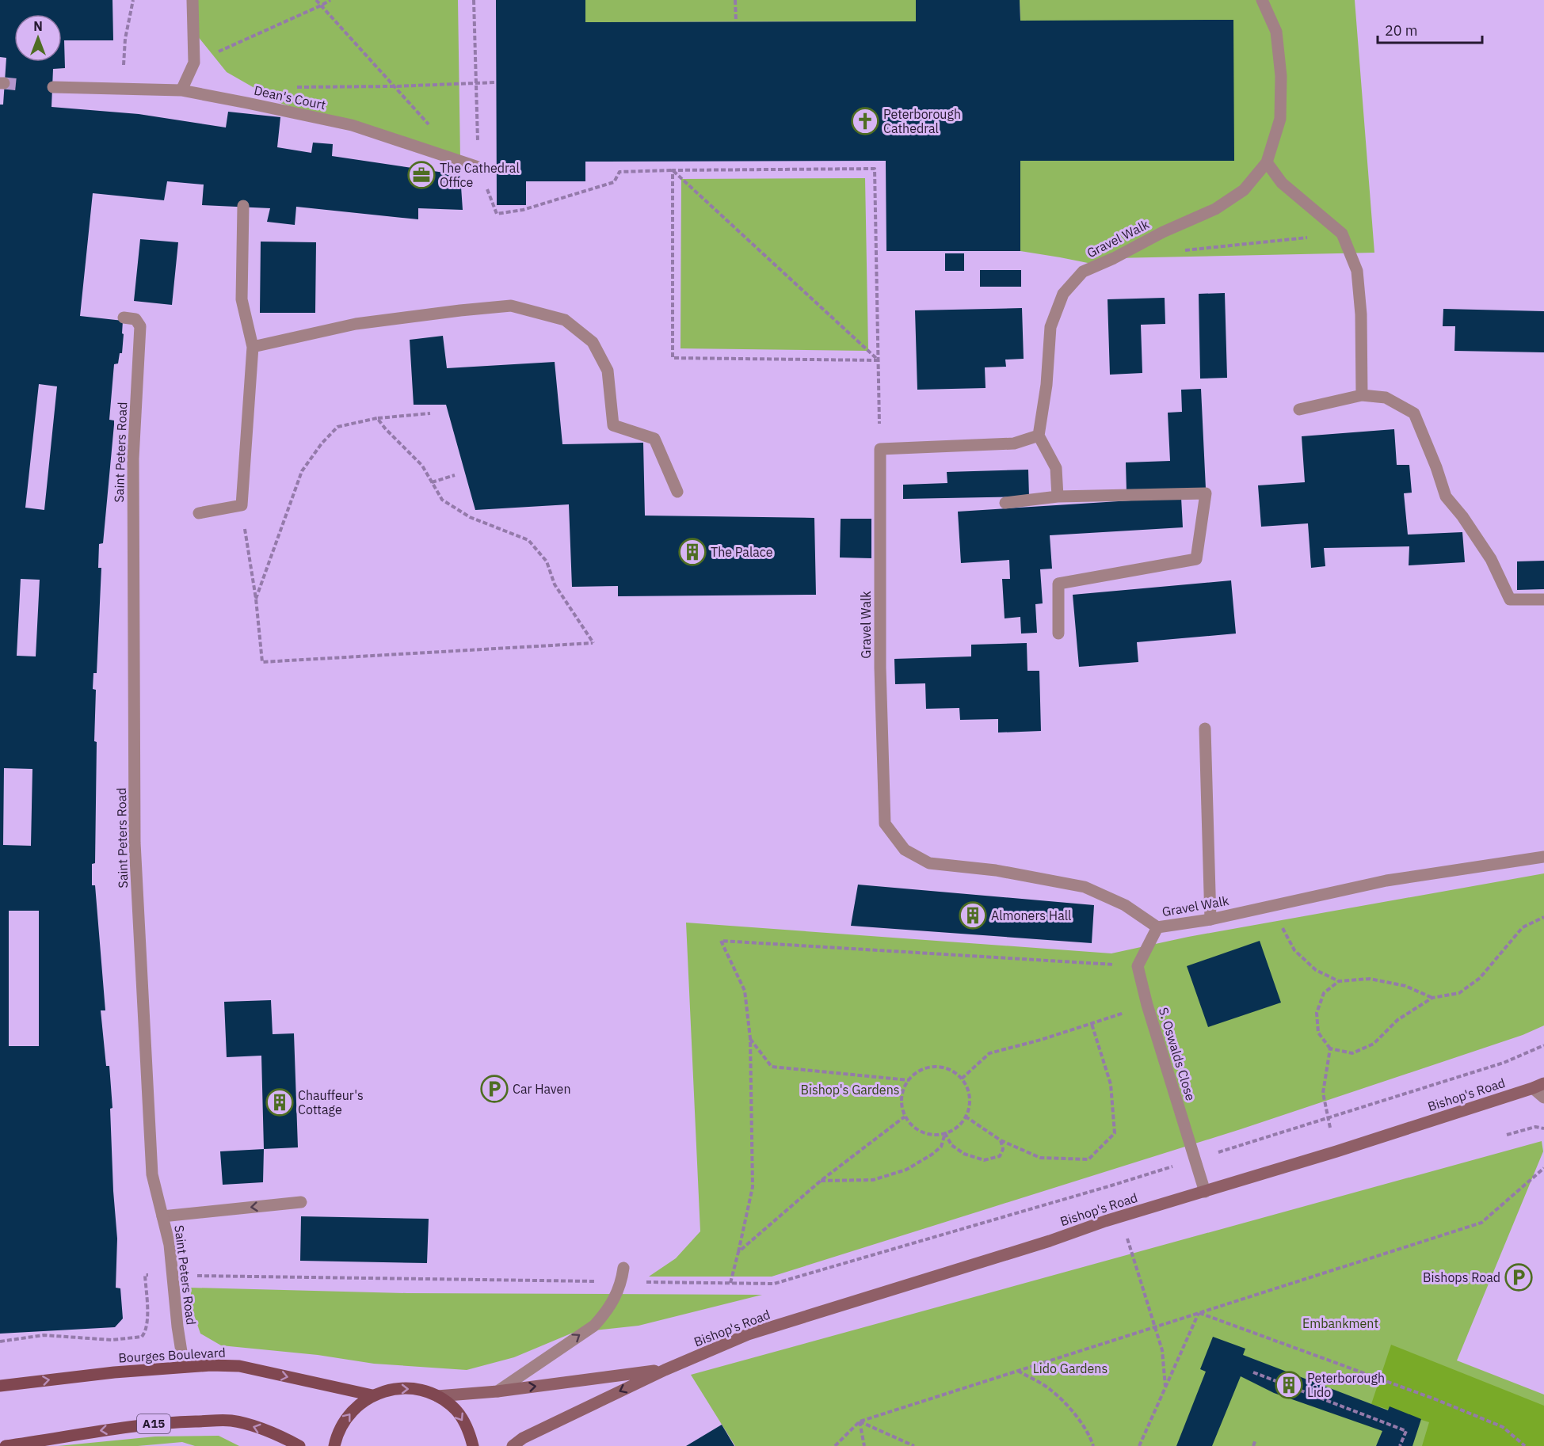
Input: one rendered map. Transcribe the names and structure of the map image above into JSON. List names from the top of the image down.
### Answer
{
  "streets": {
    "main road": ["Bourges Boulevard", "A15"],
    "street": [
      "Dean's Court",
      "Gravel Walk",
      "Saint Peters Road",
      "S. Oswalds Close",
      "Bishop's Road"
    ]
  },
  "crossings": [
    ["Saint Peters Road", "Bourges Boulevard"],
    ["S. Oswalds Close", "Bishop's Road"]
  ],
  "parks": ["Bishop's Gardens", "Embankment", "Lido Gardens"],
  "places": {
    "church": ["Peterborough Cathedral"],
    "office": ["The Cathedral Office"],
    "building": [
      "The Palace",
      "Almoners Hall",
      "Chauffeur's Cottage",
      "Peterborough Lido"
    ],
    "parking": ["Car Haven", "Bishops Road"]
  },
  "scale_bar": "20 m",
  "north": "top"
}
